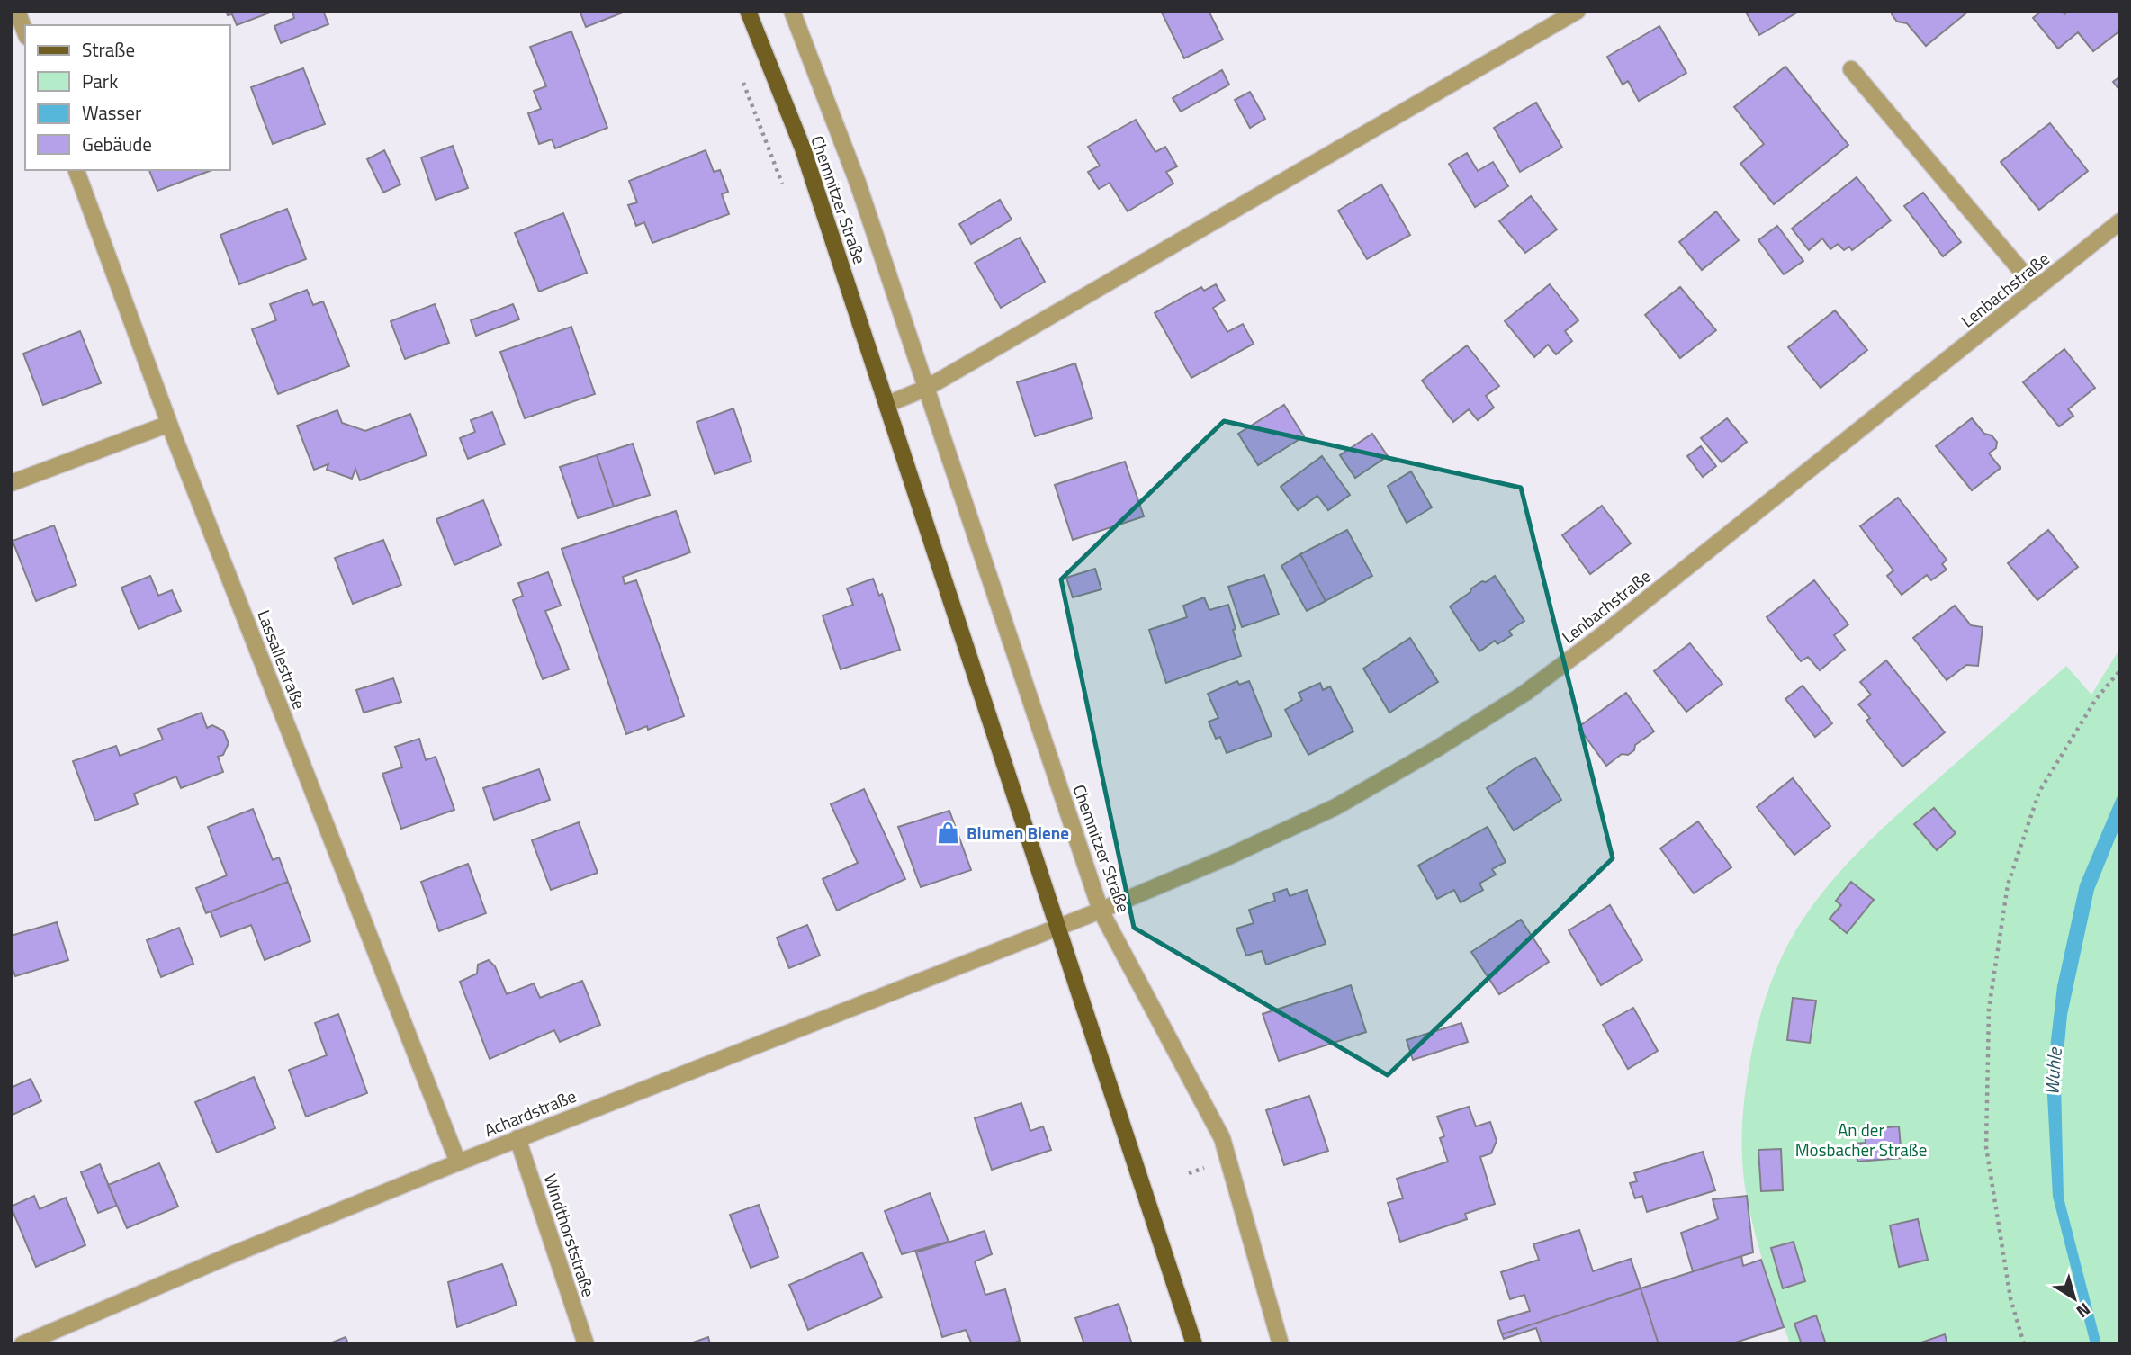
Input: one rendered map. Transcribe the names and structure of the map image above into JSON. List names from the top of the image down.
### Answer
{
  "streets": {
    "main road": ["Chemnitzer Straße"],
    "street": [
      "Lenbachstraße",
      "Lassallestraße",
      "Achardstraße",
      "Windthorststraße"
    ]
  },
  "crossings": [
    ["Chemnitzer Straße", "Lenbachstraße"],
    ["Chemnitzer Straße", "Achardstraße"],
    ["Lenbachstraße", "Achardstraße"],
    ["Lassallestraße", "Achardstraße"],
    ["Achardstraße", "Windthorststraße"]
  ],
  "water": ["Wuhle"],
  "parks": ["An der Mosbacher Straße"],
  "places": {
    "shop": ["Blumen Biene"]
  },
  "legend": [
    "Straße",
    "Park",
    "Wasser",
    "Gebäude"
  ],
  "north": "bottom right"
}
